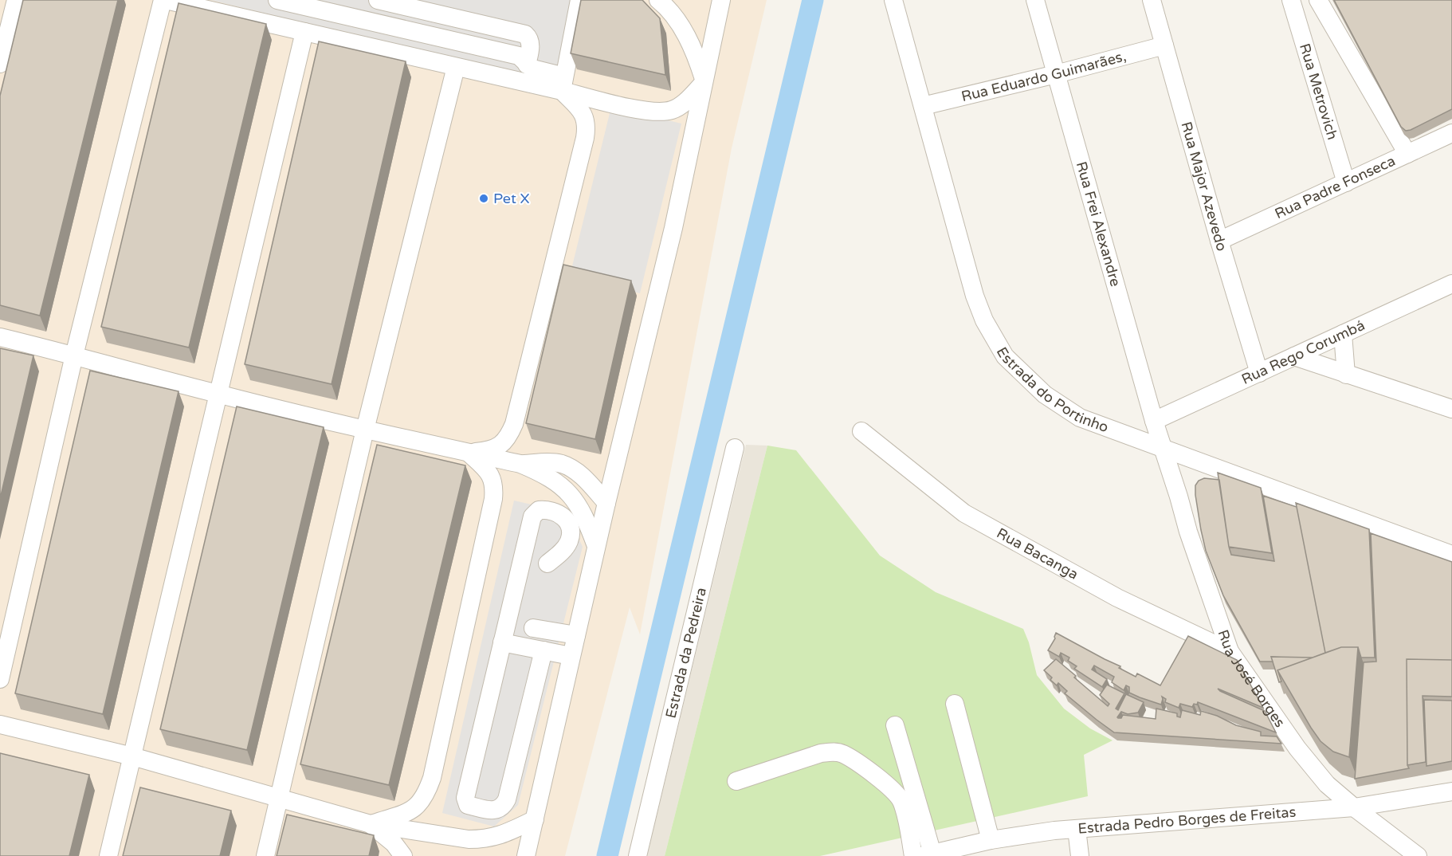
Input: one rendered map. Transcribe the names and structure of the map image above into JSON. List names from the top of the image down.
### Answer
{
  "streets": {
    "street": [
      "Rua Eduardo Guimarães,",
      "Rua Metrovich",
      "Rua Major Azevedo",
      "Rua Padre Fonseca",
      "Rua Frei Alexandre",
      "Rua Rego Corumbá",
      "Estrada do Portinho",
      "Rua Bacanga",
      "Estrada da Pedreira",
      "Rua José Borges",
      "Estrada Pedro Borges de Freitas"
    ]
  },
  "crossings": [
    ["Rua Eduardo Guimarães,", "Rua Major Azevedo"],
    ["Rua Eduardo Guimarães,", "Rua Frei Alexandre"],
    ["Rua Eduardo Guimarães,", "Estrada do Portinho"],
    ["Rua Metrovich", "Rua Padre Fonseca"],
    ["Rua Major Azevedo", "Rua Padre Fonseca"],
    ["Rua Major Azevedo", "Rua Rego Corumbá"],
    ["Rua Frei Alexandre", "Rua Rego Corumbá"],
    ["Rua Frei Alexandre", "Estrada do Portinho"],
    ["Rua Frei Alexandre", "Rua José Borges"],
    ["Estrada do Portinho", "Rua José Borges"],
    ["Rua Bacanga", "Rua José Borges"],
    ["Rua José Borges", "Estrada Pedro Borges de Freitas"]
  ],
  "places": ["Pet X"]
}
